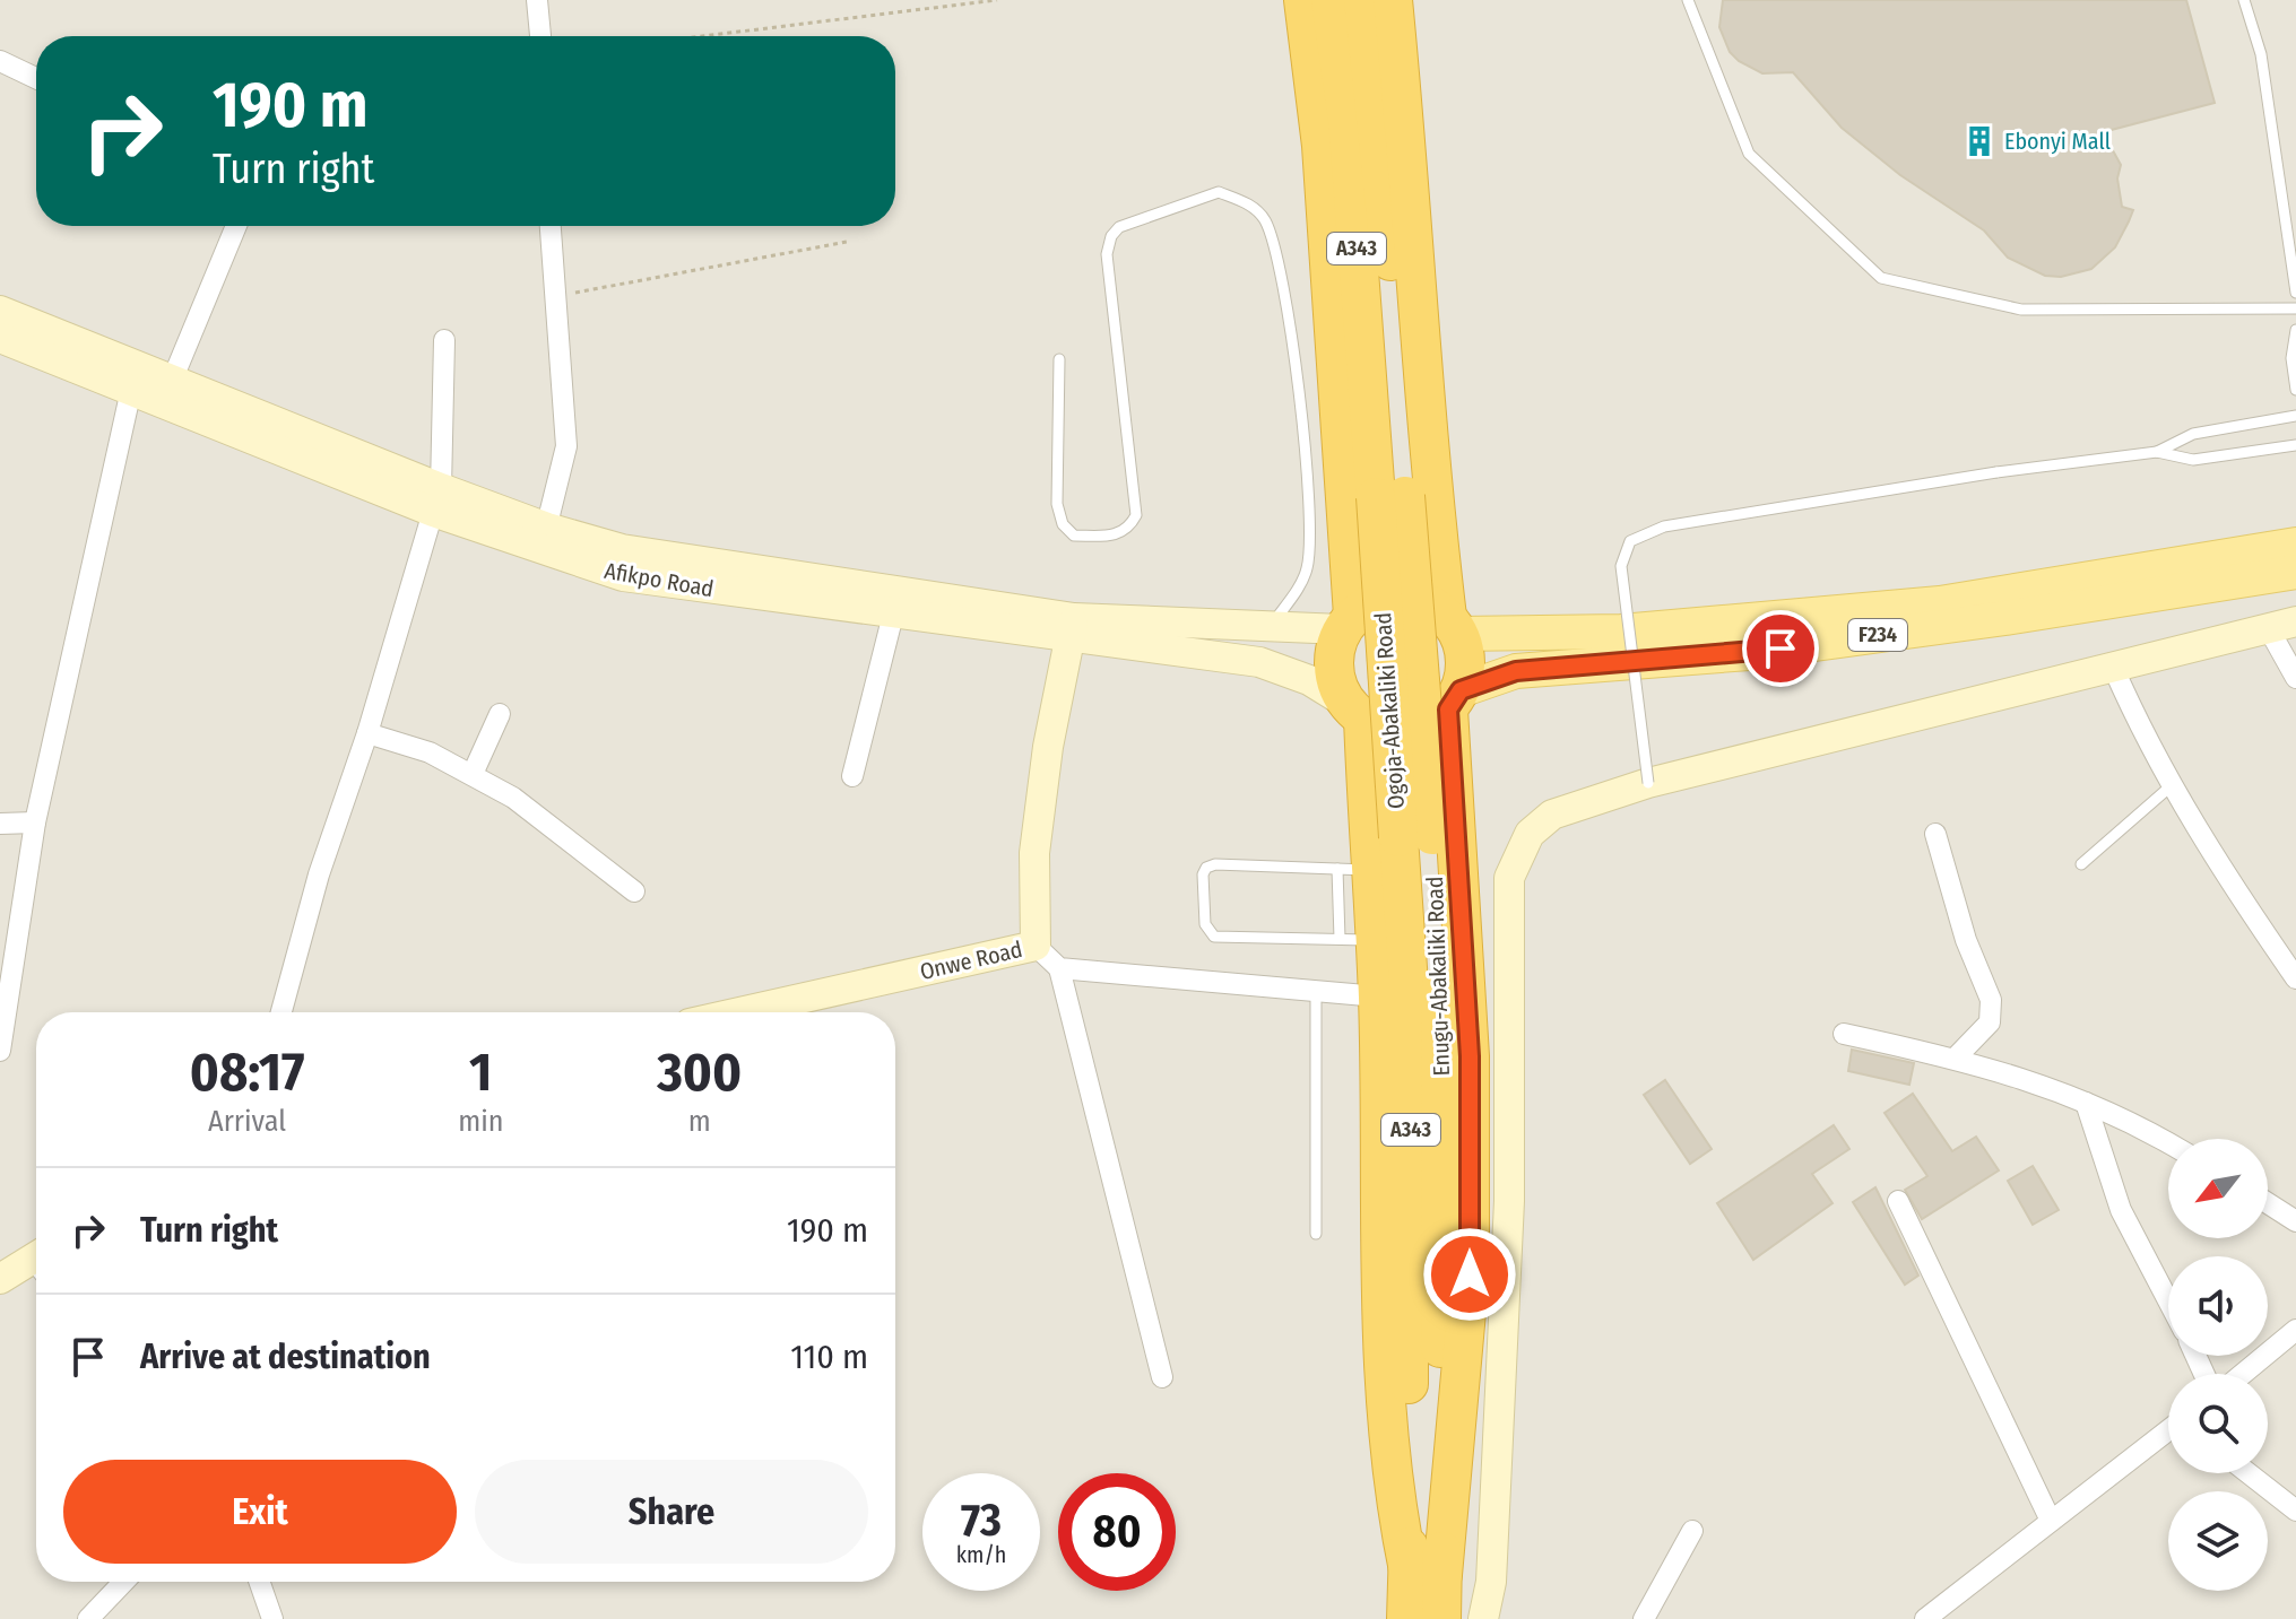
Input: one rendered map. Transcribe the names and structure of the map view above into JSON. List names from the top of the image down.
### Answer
{
  "streets": {
    "highway": ["A343", "Ogoja-Abakaliki Road", "Enugu-Abakaliki Road"],
    "main road": ["Afikpo Road", "F234", "Onwe Road"]
  },
  "crossings": [
    ["Afikpo Road", "F234"],
    ["Afikpo Road", "Onwe Road"],
    ["Ogoja-Abakaliki Road", "Enugu-Abakaliki Road"]
  ],
  "places": {
    "building": ["Ebonyi Mall"]
  },
  "north": "bottom left",
  "page": {
    "turn": ["190 m", "Turn right"],
    "eta": [
      "08:17",
      "Arrival",
      "1",
      "min",
      "300",
      "m"
    ],
    "list": [
      {
        "name": "Turn right",
        "value": "190 m"
      },
      {
        "name": "Arrive at destination",
        "value": "110 m"
      }
    ],
    "buttons": ["Exit", "Share"],
    "speed": "73 km/h",
    "limit": "80"
  }
}
